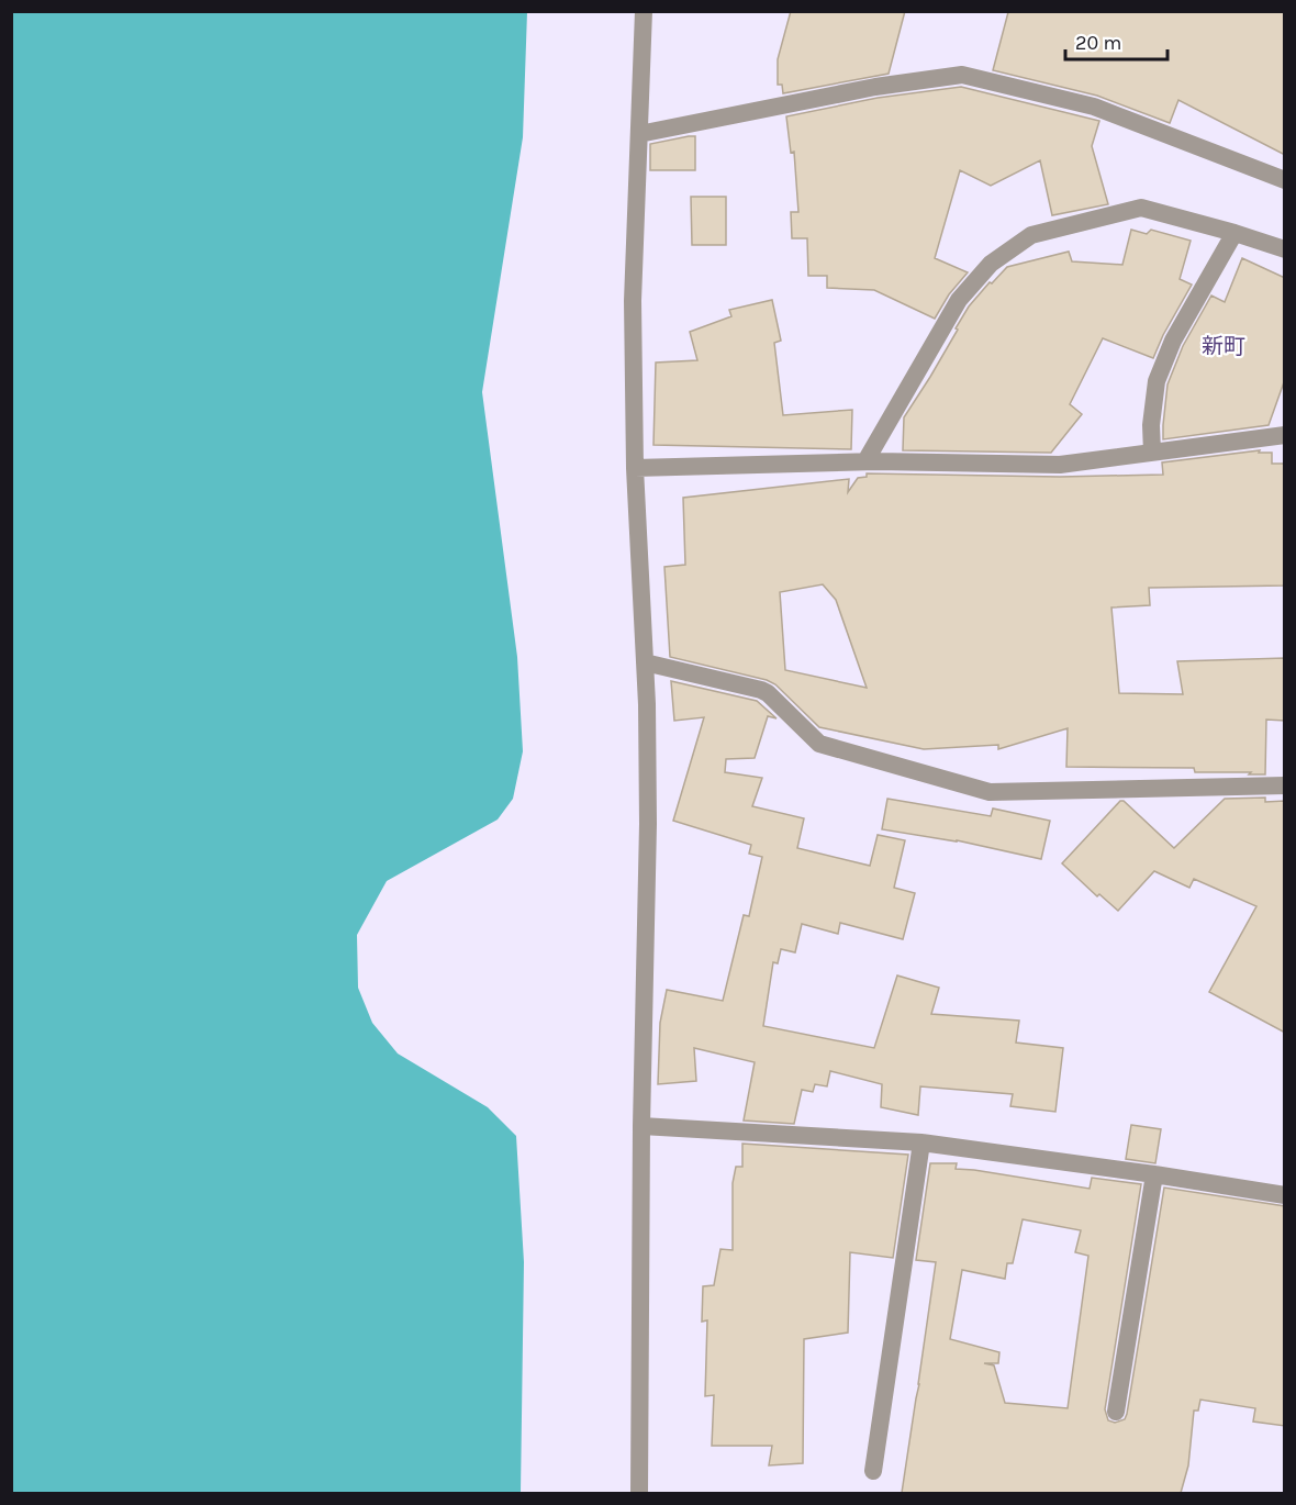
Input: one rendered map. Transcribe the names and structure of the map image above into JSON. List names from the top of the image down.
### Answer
{
  "districts": ["新町"],
  "scale_bar": "20 m"
}
